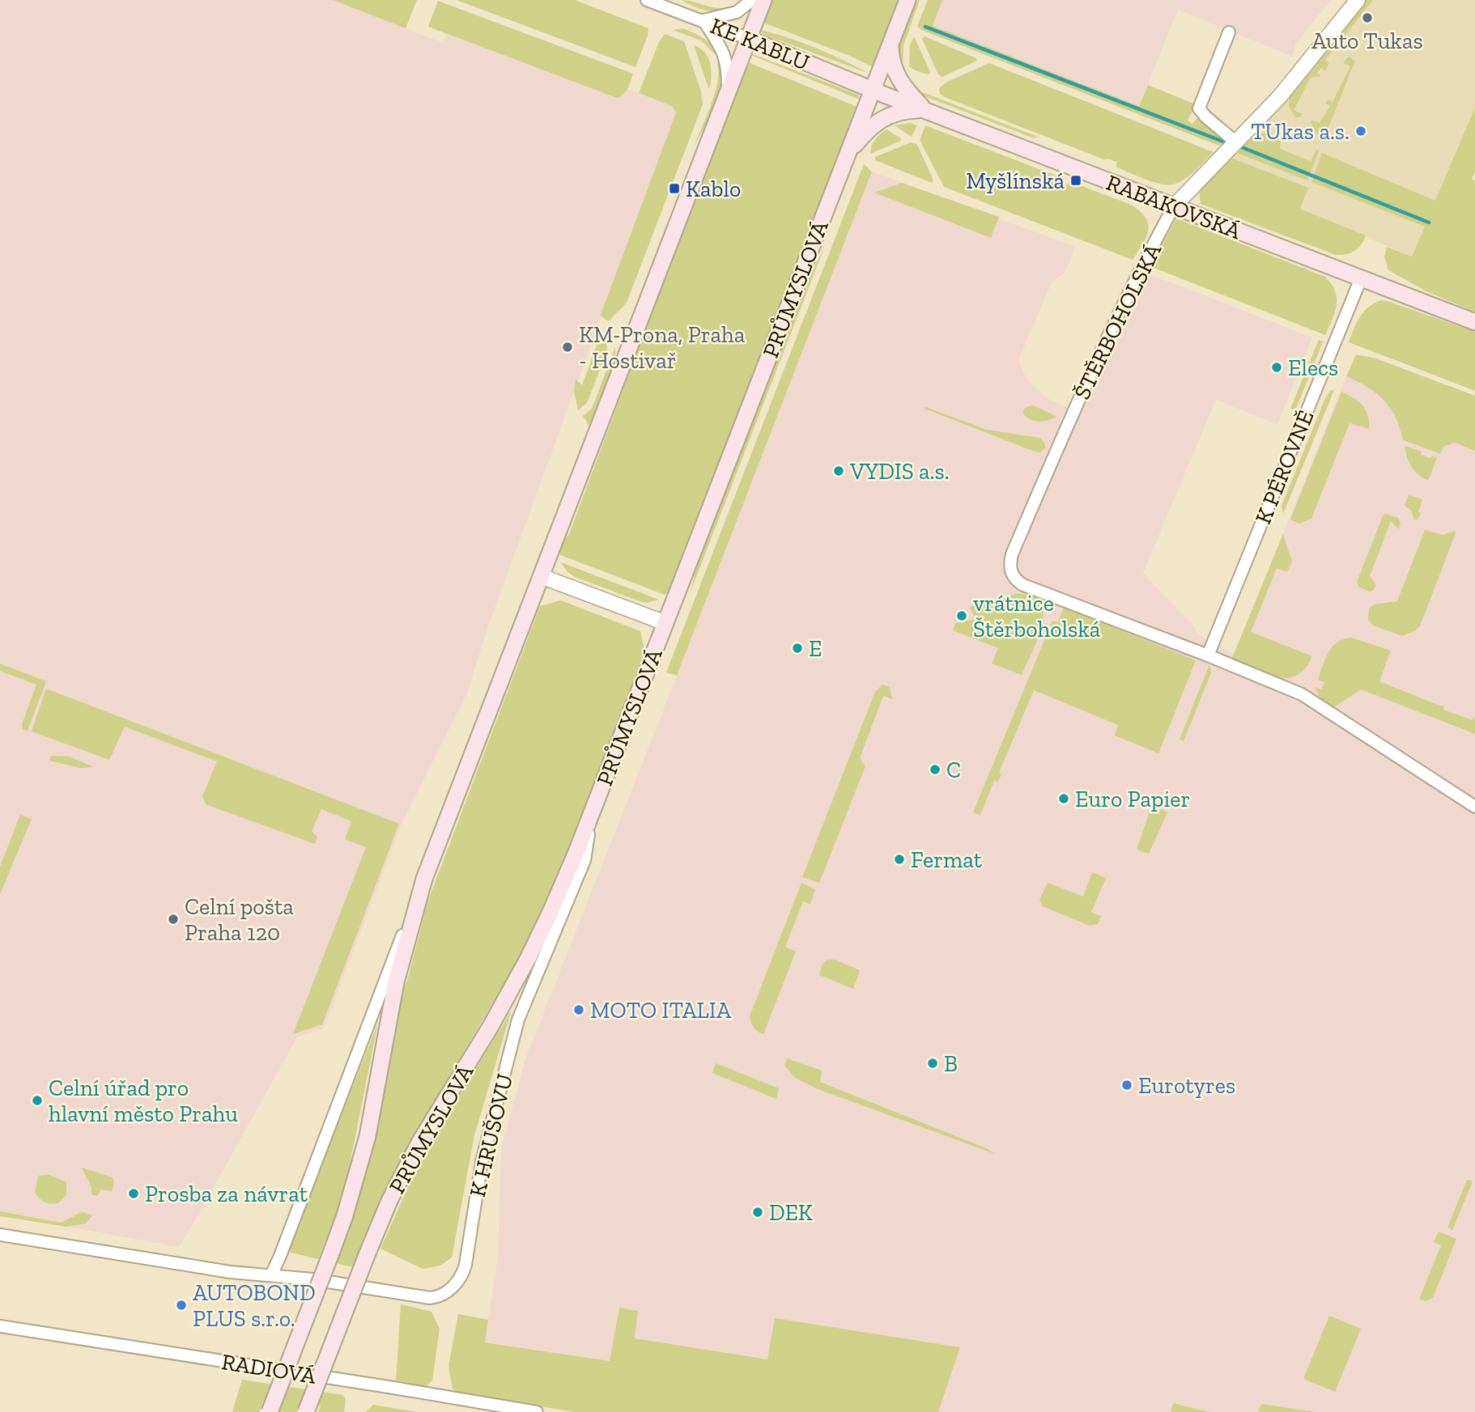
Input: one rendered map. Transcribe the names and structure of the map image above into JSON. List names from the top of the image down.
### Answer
{
  "streets": {
    "main road": ["KE KABLU", "RABAKOVSKÁ", "PRŮMYSLOVÁ"],
    "street": [
      "ŠTĚRBOHOLSKÁ",
      "K PÉROVNĚ",
      "K HRUŠOVU",
      "RADIOVÁ"
    ]
  },
  "crossings": [
    ["KE KABLU", "RABAKOVSKÁ"],
    ["KE KABLU", "PRŮMYSLOVÁ"],
    ["RABAKOVSKÁ", "PRŮMYSLOVÁ"],
    ["RABAKOVSKÁ", "ŠTĚRBOHOLSKÁ"],
    ["RABAKOVSKÁ", "K PÉROVNĚ"],
    ["PRŮMYSLOVÁ", "K HRUŠOVU"],
    ["ŠTĚRBOHOLSKÁ", "K PÉROVNĚ"]
  ],
  "places": {
    "other": [
      "Auto Tukas",
      "TUkas a.s.",
      "KM-Prona, Praha - Hostivař",
      "Elecs",
      "VYDIS a.s.",
      "vrátnice Štěrboholská",
      "E",
      "C",
      "Euro Papier",
      "Fermat",
      "Celní pošta Praha 120",
      "MOTO ITALIA",
      "B",
      "Eurotyres",
      "Celní úřad pro hlavní město Prahu",
      "Prosba za návrat",
      "DEK",
      "AUTOBOND PLUS s.r.o."
    ],
    "transit": ["Myšlínská", "Kablo"]
  }
}
